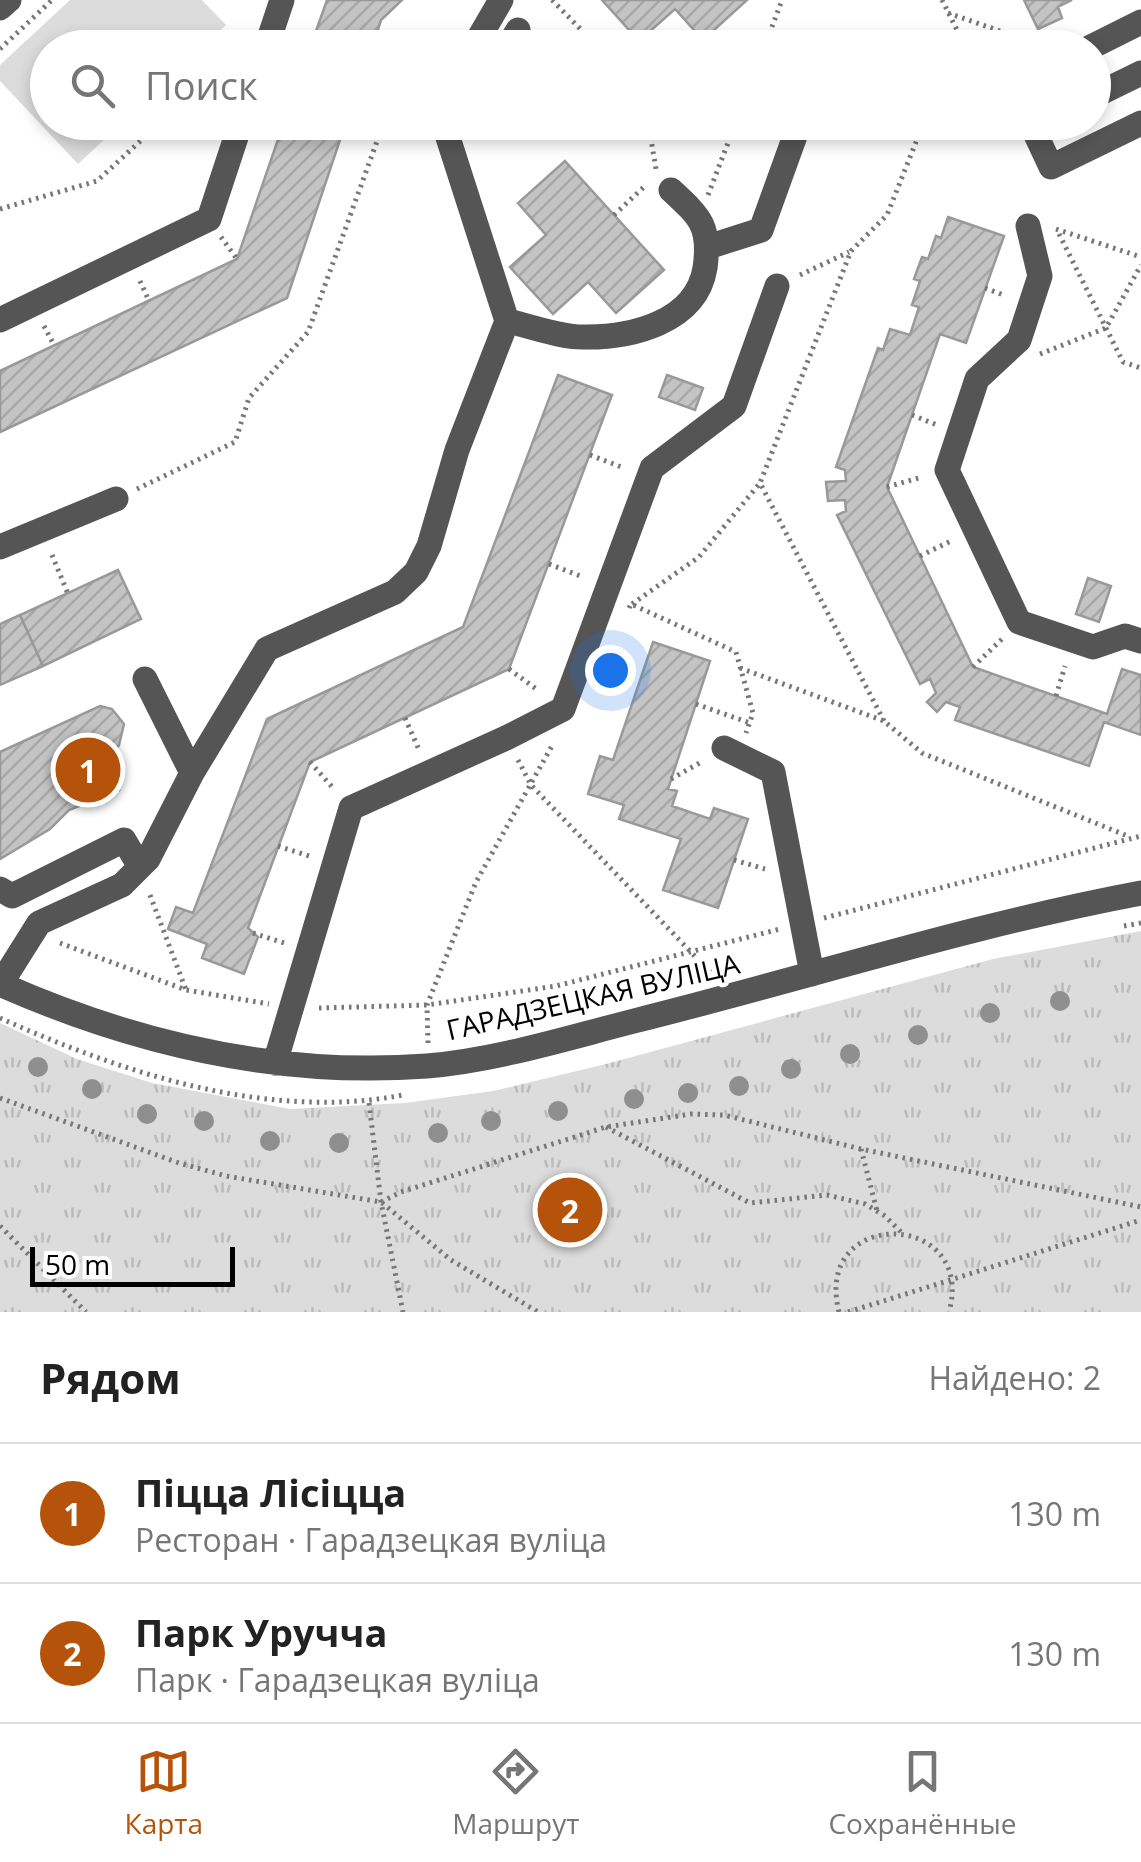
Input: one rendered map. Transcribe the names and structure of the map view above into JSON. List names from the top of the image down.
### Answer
{
  "streets": {
    "street": ["ГАРАДЗЕЦКАЯ ВУЛІЦА"]
  },
  "scale_bar": "50 m",
  "page": {
    "search": "Поиск",
    "pins": ["1", "2"],
    "scale": "50 m",
    "heading": ["Рядом", "Найдено: 2"],
    "list": [
      {
        "mark": "1",
        "name": "Піцца Лісіцца",
        "note": "Ресторан · Гарадзецкая вуліца",
        "value": "130 m"
      },
      {
        "mark": "2",
        "name": "Парк Уручча",
        "note": "Парк · Гарадзецкая вуліца",
        "value": "130 m"
      }
    ],
    "nav": ["Карта", "Маршрут", "Сохранённые"]
  }
}
